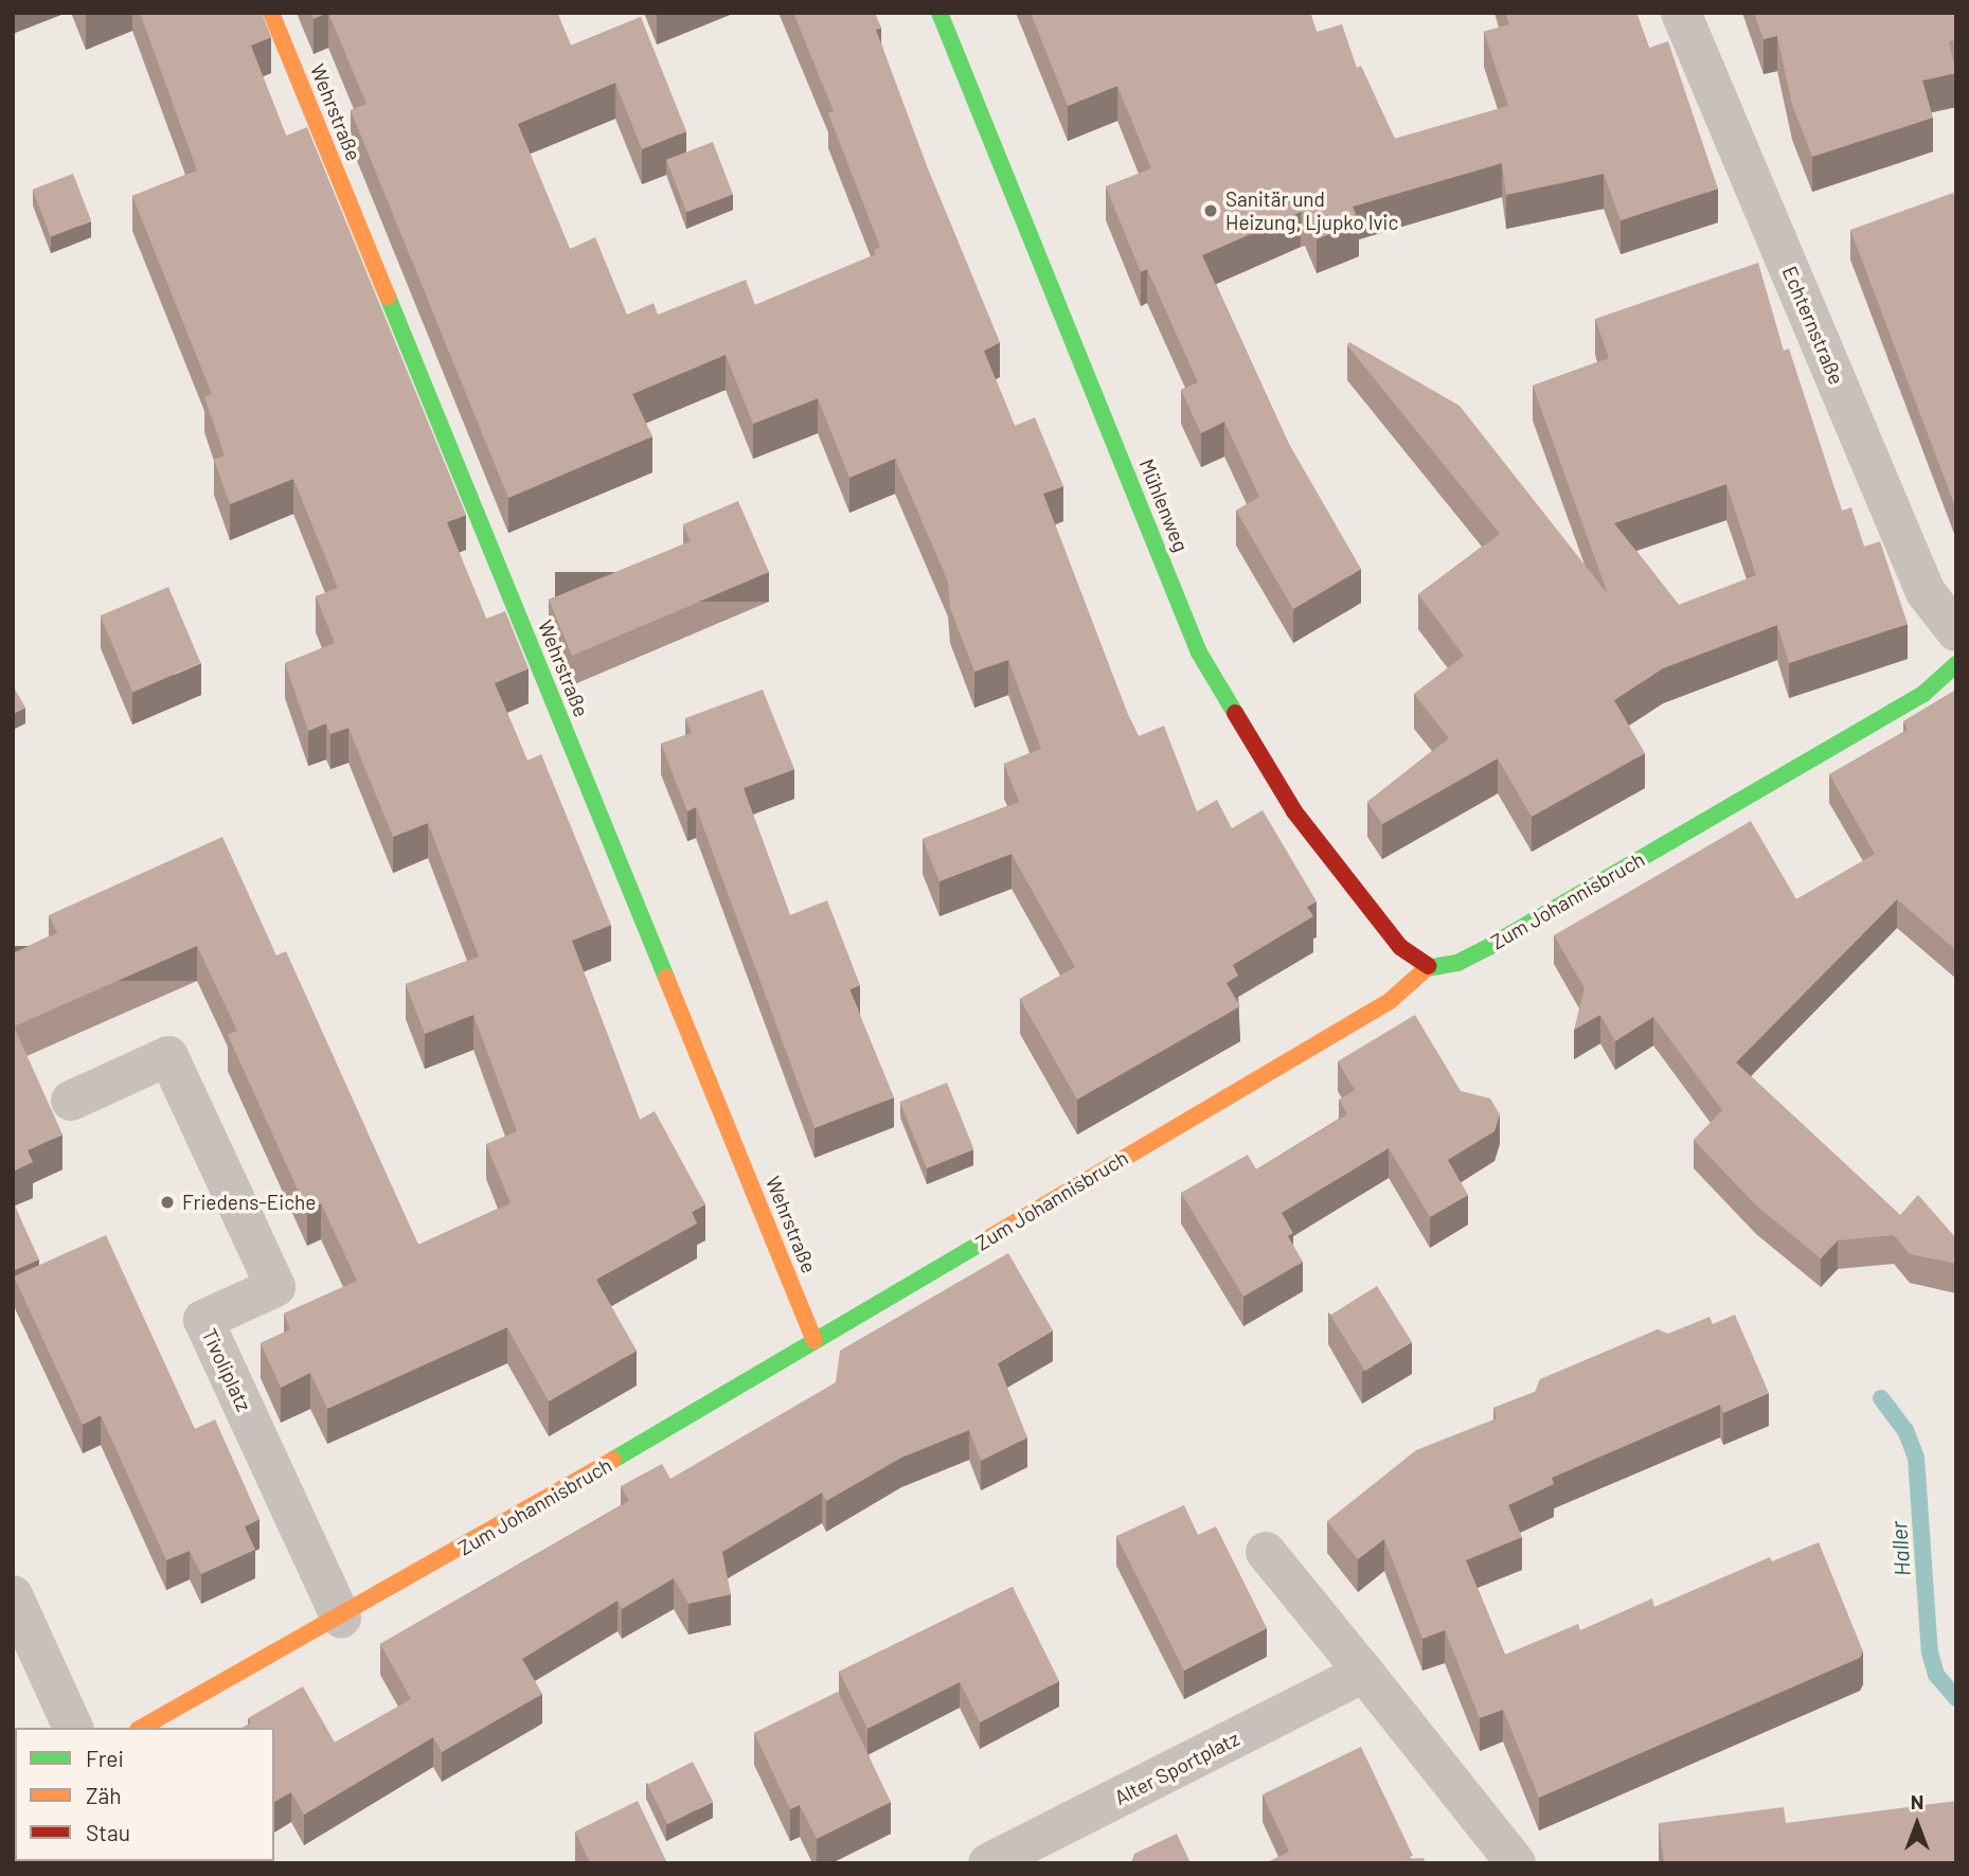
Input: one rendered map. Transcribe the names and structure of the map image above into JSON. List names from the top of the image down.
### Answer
{
  "streets": {
    "street": [
      "Wehrstraße",
      "Echternstraße",
      "Mühlenweg",
      "Zum Johannisbruch",
      "Tivoliplatz",
      "Alter Sportplatz"
    ]
  },
  "crossings": [
    ["Wehrstraße", "Zum Johannisbruch"],
    ["Mühlenweg", "Zum Johannisbruch"],
    ["Zum Johannisbruch", "Tivoliplatz"]
  ],
  "water": ["Haller"],
  "places": ["Sanitär und Heizung, Ljupko Ivic", "Friedens-Eiche"],
  "legend": ["Frei", "Zäh", "Stau"],
  "north": "top"
}
